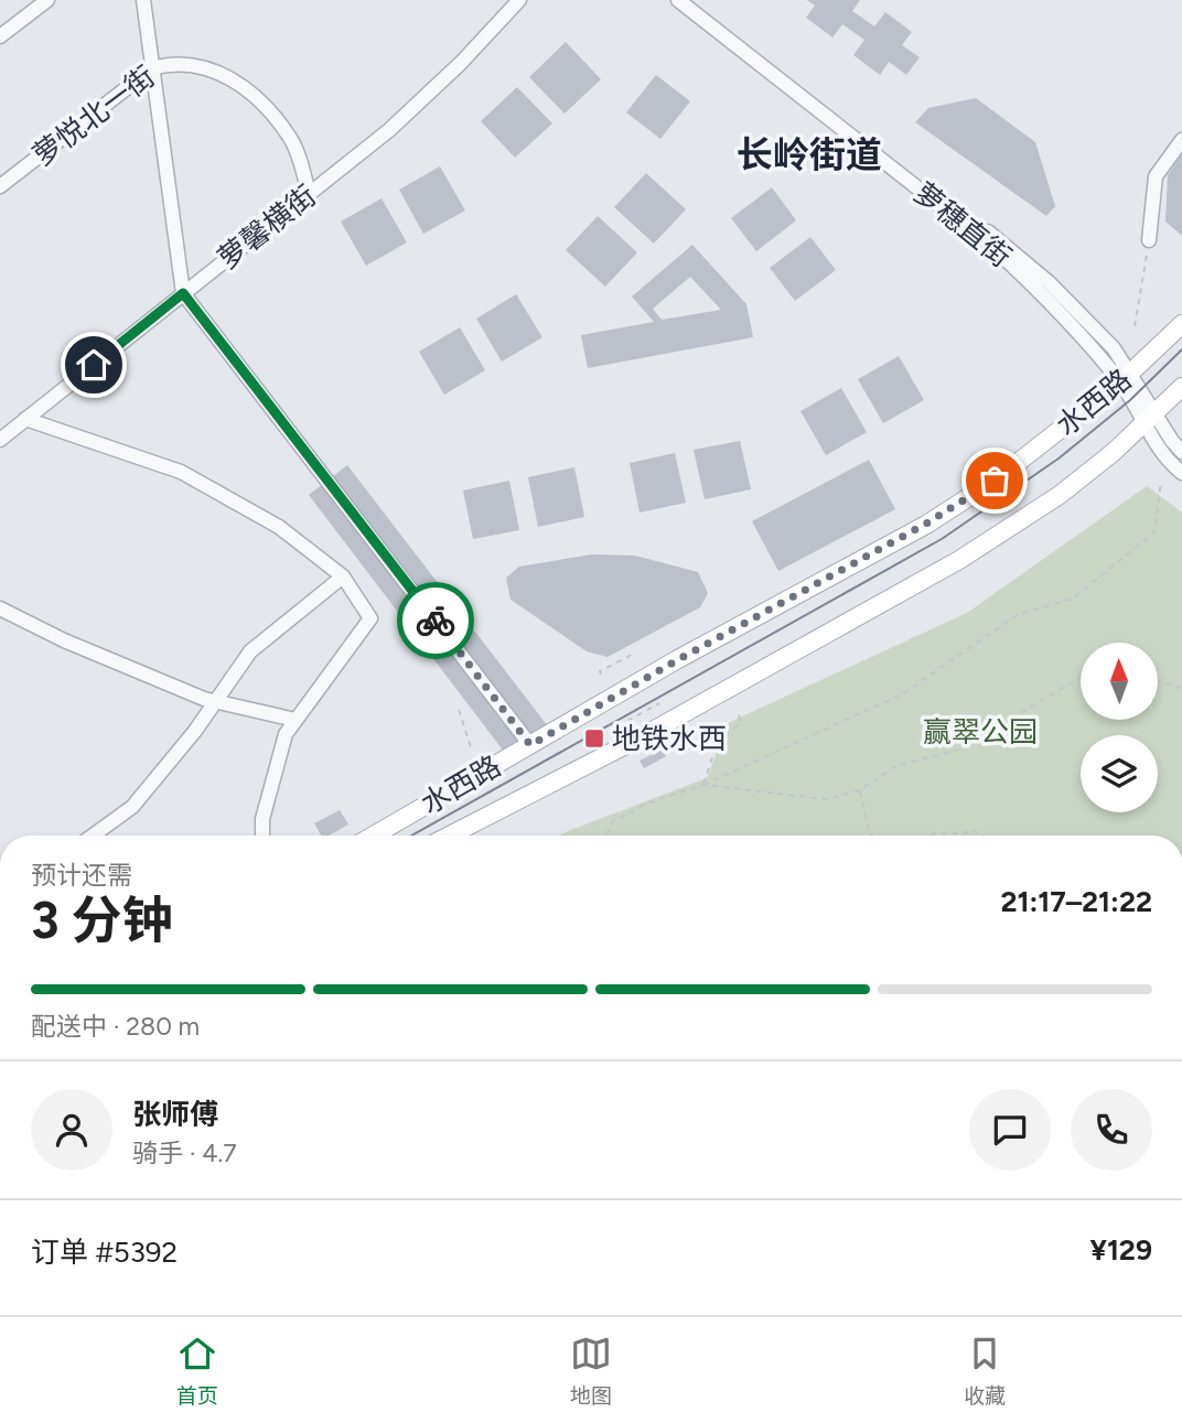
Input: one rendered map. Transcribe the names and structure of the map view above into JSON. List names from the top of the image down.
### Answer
{
  "streets": {
    "main road": ["水西路"],
    "street": ["萝悦北一街", "萝穗直街", "萝馨横街"]
  },
  "crossings": [
    ["萝悦北一街", "萝馨横街"],
    ["萝穗直街", "水西路"]
  ],
  "districts": ["长岭街道"],
  "parks": ["赢翠公园"],
  "places": {
    "transit": ["地铁水西"]
  },
  "north": "top",
  "page": {
    "heading": ["3 分钟", "预计还需", "21:17–21:22"],
    "panel": [
      "张师傅",
      "骑手 · 4.7",
      "订单 #5392",
      "¥129"
    ],
    "bar": "配送中 · 280 m",
    "tabs": ["首页", "地图", "收藏"]
  }
}
